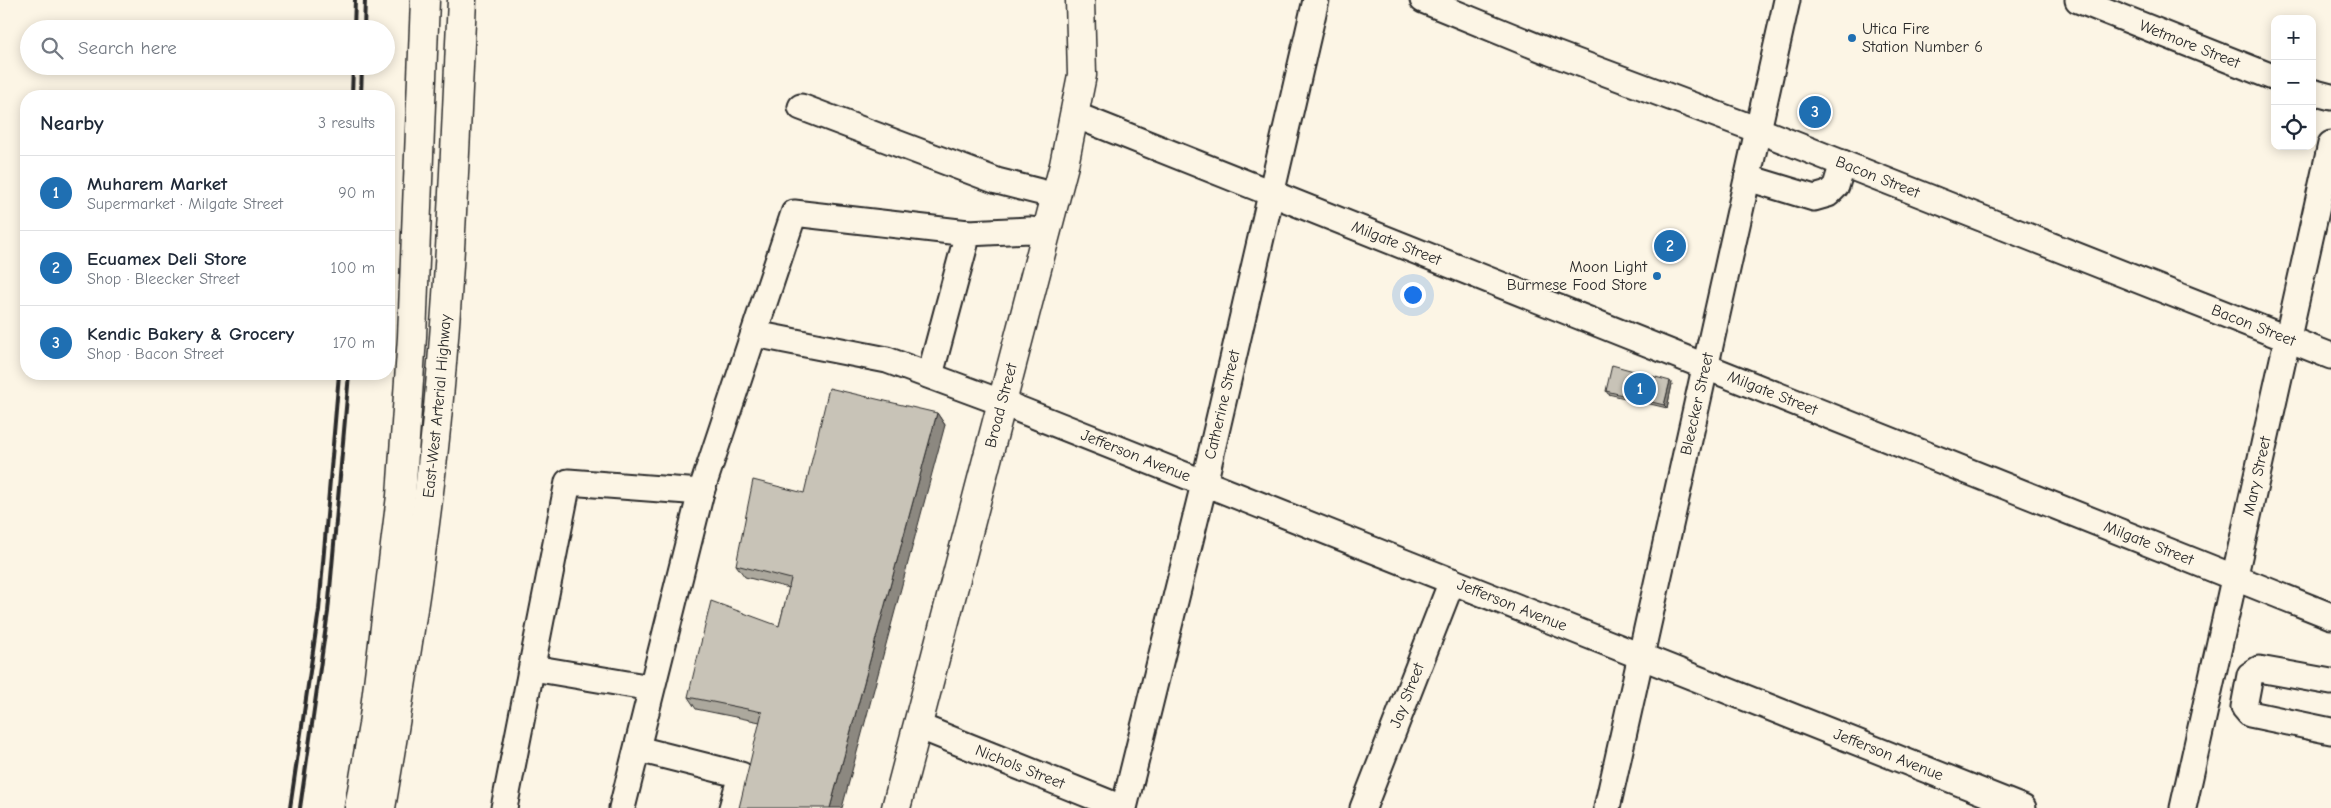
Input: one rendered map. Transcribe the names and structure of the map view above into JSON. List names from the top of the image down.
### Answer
{
  "streets": {
    "main road": ["East-West Arterial Highway", "Broad Street"],
    "street": [
      "Wetmore Street",
      "Bacon Street",
      "Milgate Street",
      "Bleecker Street",
      "Catherine Street",
      "Jefferson Avenue",
      "Mary Street",
      "Jay Street",
      "Nichols Street"
    ]
  },
  "crossings": [
    ["Bacon Street", "Bleecker Street"],
    ["Bacon Street", "Mary Street"],
    ["Milgate Street", "Bleecker Street"],
    ["Milgate Street", "Catherine Street"],
    ["Milgate Street", "Broad Street"],
    ["Milgate Street", "Mary Street"],
    ["Bleecker Street", "Jefferson Avenue"],
    ["Catherine Street", "Jefferson Avenue"],
    ["Catherine Street", "Nichols Street"],
    ["Broad Street", "Jefferson Avenue"],
    ["Broad Street", "Nichols Street"],
    ["Jefferson Avenue", "Jay Street"]
  ],
  "places": ["Utica Fire Station Number 6", "Moon Light Burmese Food Store"],
  "page": {
    "map_buttons": ["+", "−"],
    "search": "Search here",
    "heading": ["Nearby", "3 results"],
    "pins": ["3", "2", "1"],
    "list": [
      {
        "mark": "1",
        "name": "Muharem Market",
        "note": "Supermarket · Milgate Street",
        "value": "90 m"
      },
      {
        "mark": "2",
        "name": "Ecuamex Deli Store",
        "note": "Shop · Bleecker Street",
        "value": "100 m"
      },
      {
        "mark": "3",
        "name": "Kendic Bakery & Grocery",
        "note": "Shop · Bacon Street",
        "value": "170 m"
      }
    ]
  }
}
